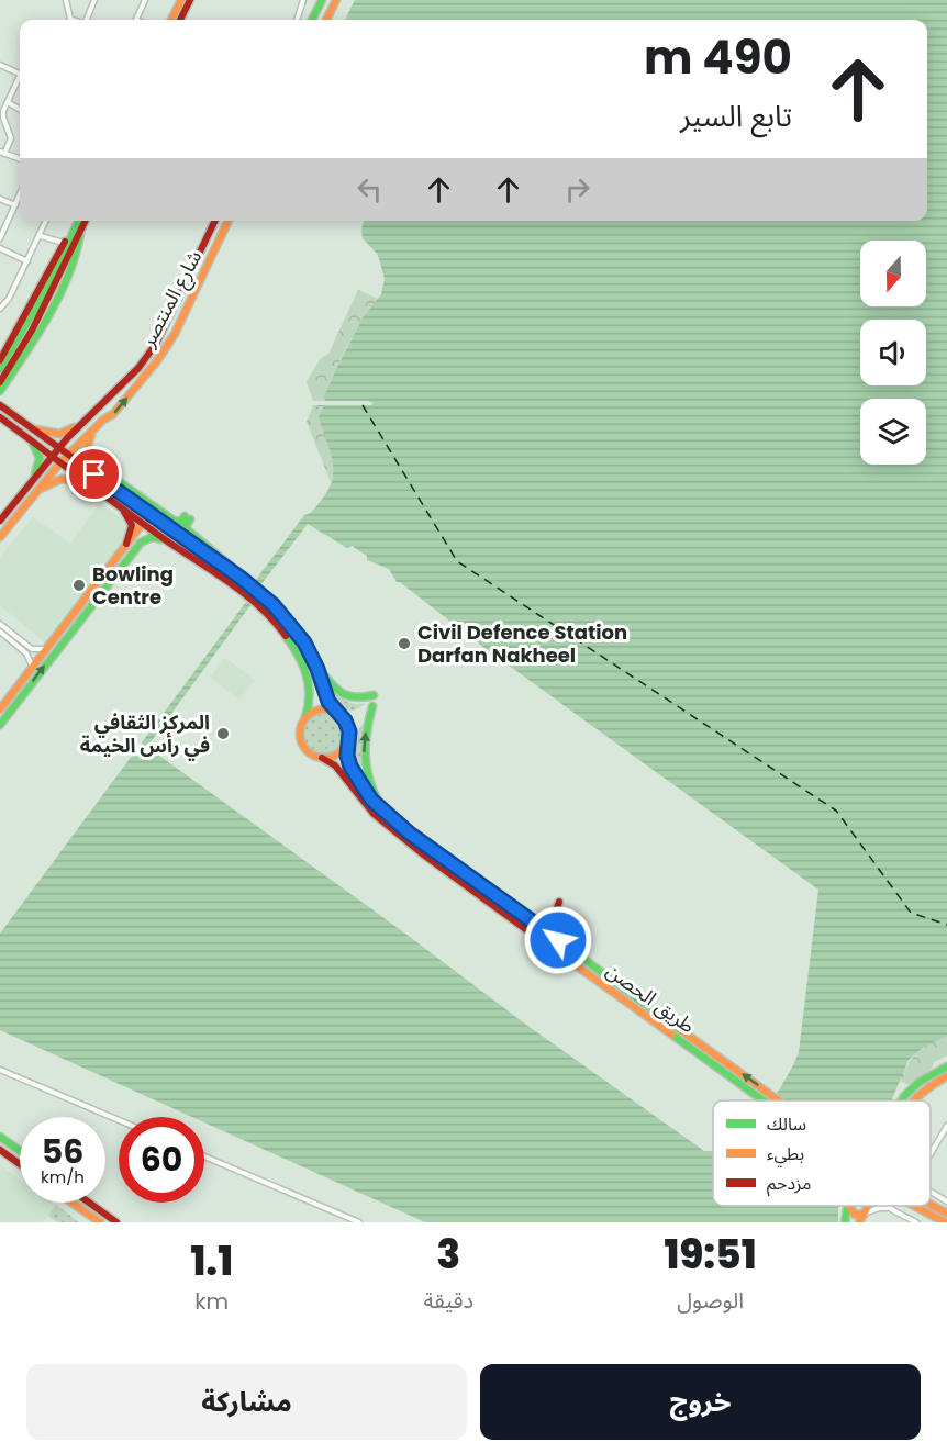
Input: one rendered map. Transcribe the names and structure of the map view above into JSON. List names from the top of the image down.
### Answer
{
  "streets": {
    "main road": ["شارع المنتصر", "طريق الحصن"]
  },
  "places": ["Bowling Centre", "Civil Defence Station Darfan Nakheel", "المركز الثقافي في رأس الخيمة"],
  "legend": ["سالك", "بطيء", "مزدحم"],
  "north": "bottom",
  "page": {
    "turn": ["490 m", "تابع السير"],
    "speed": "56 km/h",
    "limit": "60",
    "eta": [
      "19:51",
      "الوصول",
      "3",
      "دقيقة",
      "1.1",
      "km"
    ],
    "buttons": ["خروج", "مشاركة"]
  }
}
